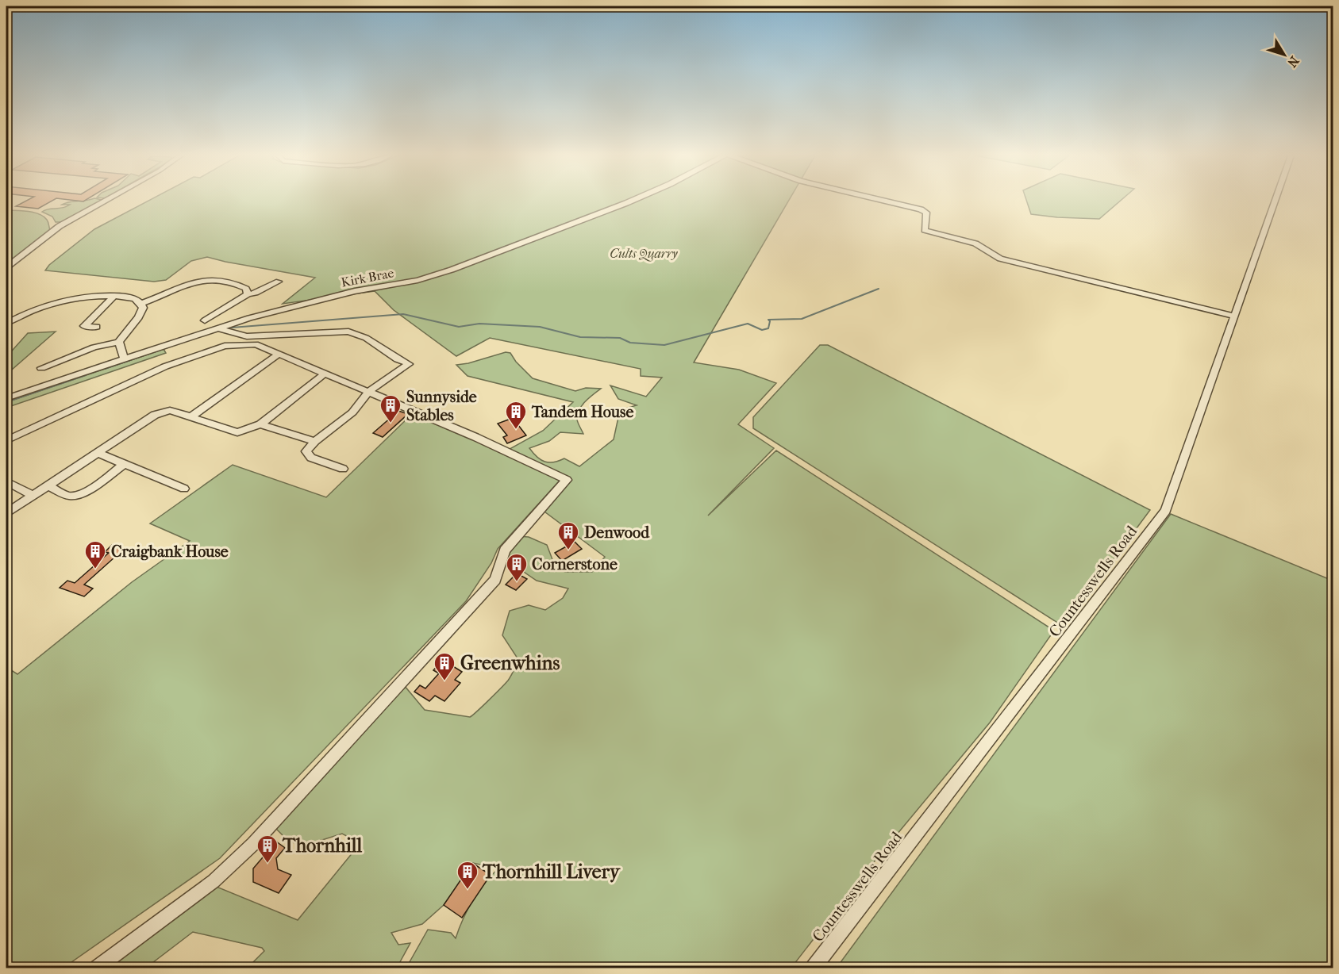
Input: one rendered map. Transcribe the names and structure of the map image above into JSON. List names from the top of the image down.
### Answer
{
  "streets": {
    "street": ["Kirk Brae", "Countesswells Road"]
  },
  "parks": ["Cults Quarry"],
  "places": {
    "building": [
      "Sunnyside Stables",
      "Tandem House",
      "Denwood",
      "Craigbank House",
      "Cornerstone",
      "Greenwhins",
      "Thornhill",
      "Thornhill Livery"
    ]
  },
  "north": "bottom right"
}
